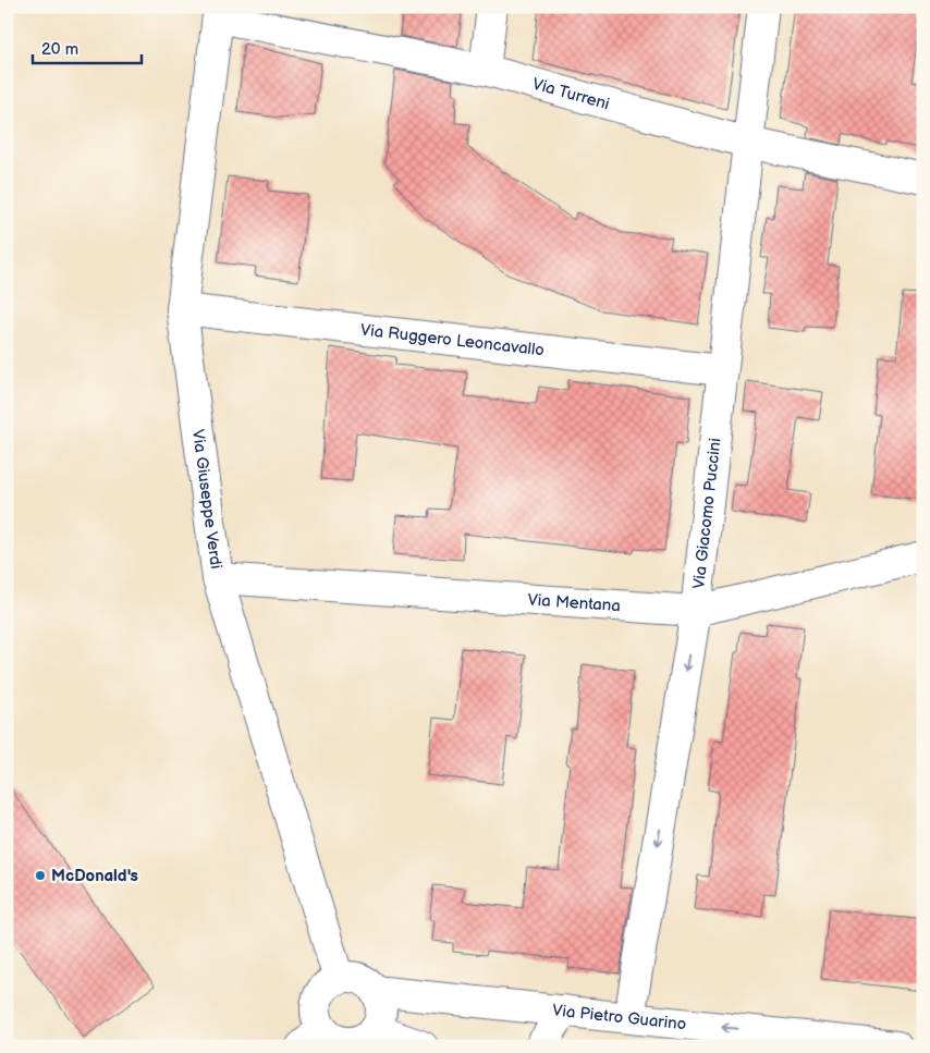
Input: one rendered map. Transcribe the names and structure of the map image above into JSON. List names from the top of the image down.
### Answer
{
  "streets": {
    "street": [
      "Via Turreni",
      "Via Ruggero Leoncavallo",
      "Via Giuseppe Verdi",
      "Via Giacomo Puccini",
      "Via Mentana",
      "Via Pietro Guarino"
    ]
  },
  "crossings": [
    ["Via Turreni", "Via Giuseppe Verdi"],
    ["Via Turreni", "Via Giacomo Puccini"],
    ["Via Ruggero Leoncavallo", "Via Giuseppe Verdi"],
    ["Via Ruggero Leoncavallo", "Via Giacomo Puccini"],
    ["Via Giuseppe Verdi", "Via Mentana"],
    ["Via Giuseppe Verdi", "Via Pietro Guarino"],
    ["Via Giacomo Puccini", "Via Mentana"],
    ["Via Giacomo Puccini", "Via Pietro Guarino"]
  ],
  "one_way": ["Via Giacomo Puccini", "Via Pietro Guarino"],
  "places": ["McDonald's"],
  "scale_bar": "20 m"
}
